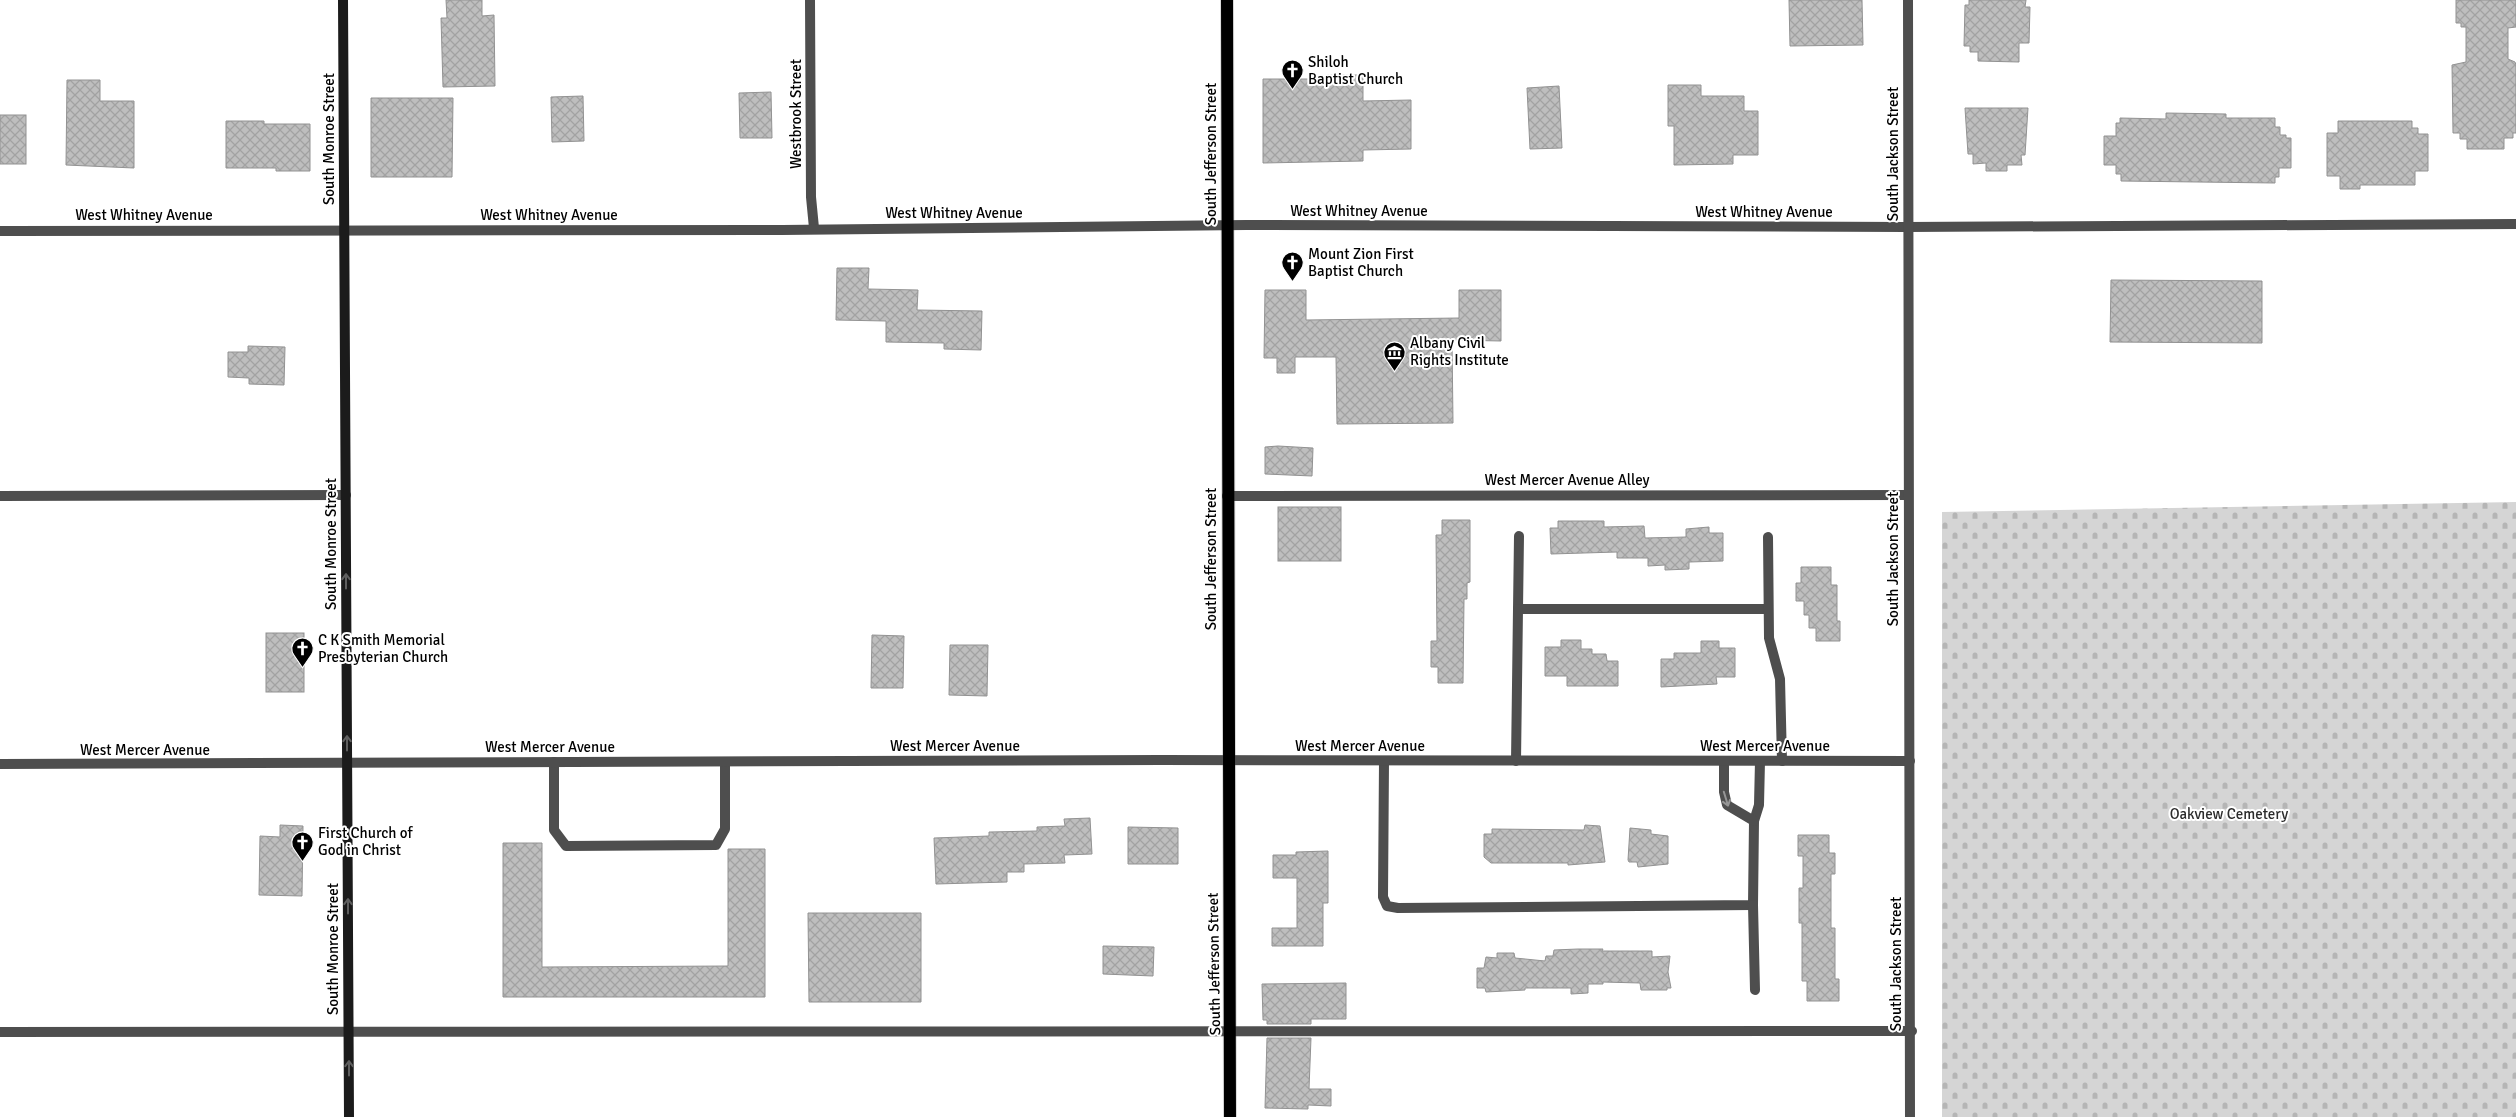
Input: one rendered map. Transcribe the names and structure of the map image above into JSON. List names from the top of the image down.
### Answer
{
  "streets": {
    "main road": ["South Monroe Street", "South Jefferson Street"],
    "street": [
      "Westbrook Street",
      "South Jackson Street",
      "West Whitney Avenue",
      "West Mercer Avenue Alley",
      "West Mercer Avenue"
    ]
  },
  "crossings": [
    ["Westbrook Street", "West Whitney Avenue"],
    ["South Monroe Street", "West Whitney Avenue"],
    ["South Monroe Street", "West Mercer Avenue"],
    ["South Jefferson Street", "West Whitney Avenue"],
    ["South Jefferson Street", "West Mercer Avenue Alley"],
    ["South Jefferson Street", "West Mercer Avenue"],
    ["South Jackson Street", "West Whitney Avenue"],
    ["South Jackson Street", "West Mercer Avenue Alley"],
    ["South Jackson Street", "West Mercer Avenue"]
  ],
  "one_way": ["South Monroe Street"],
  "parks": ["Oakview Cemetery"],
  "places": {
    "church": [
      "Shiloh Baptist Church",
      "Mount Zion First Baptist Church",
      "C K Smith Memorial Presbyterian Church",
      "First Church of God in Christ"
    ],
    "museum": ["Albany Civil Rights Institute"]
  }
}
